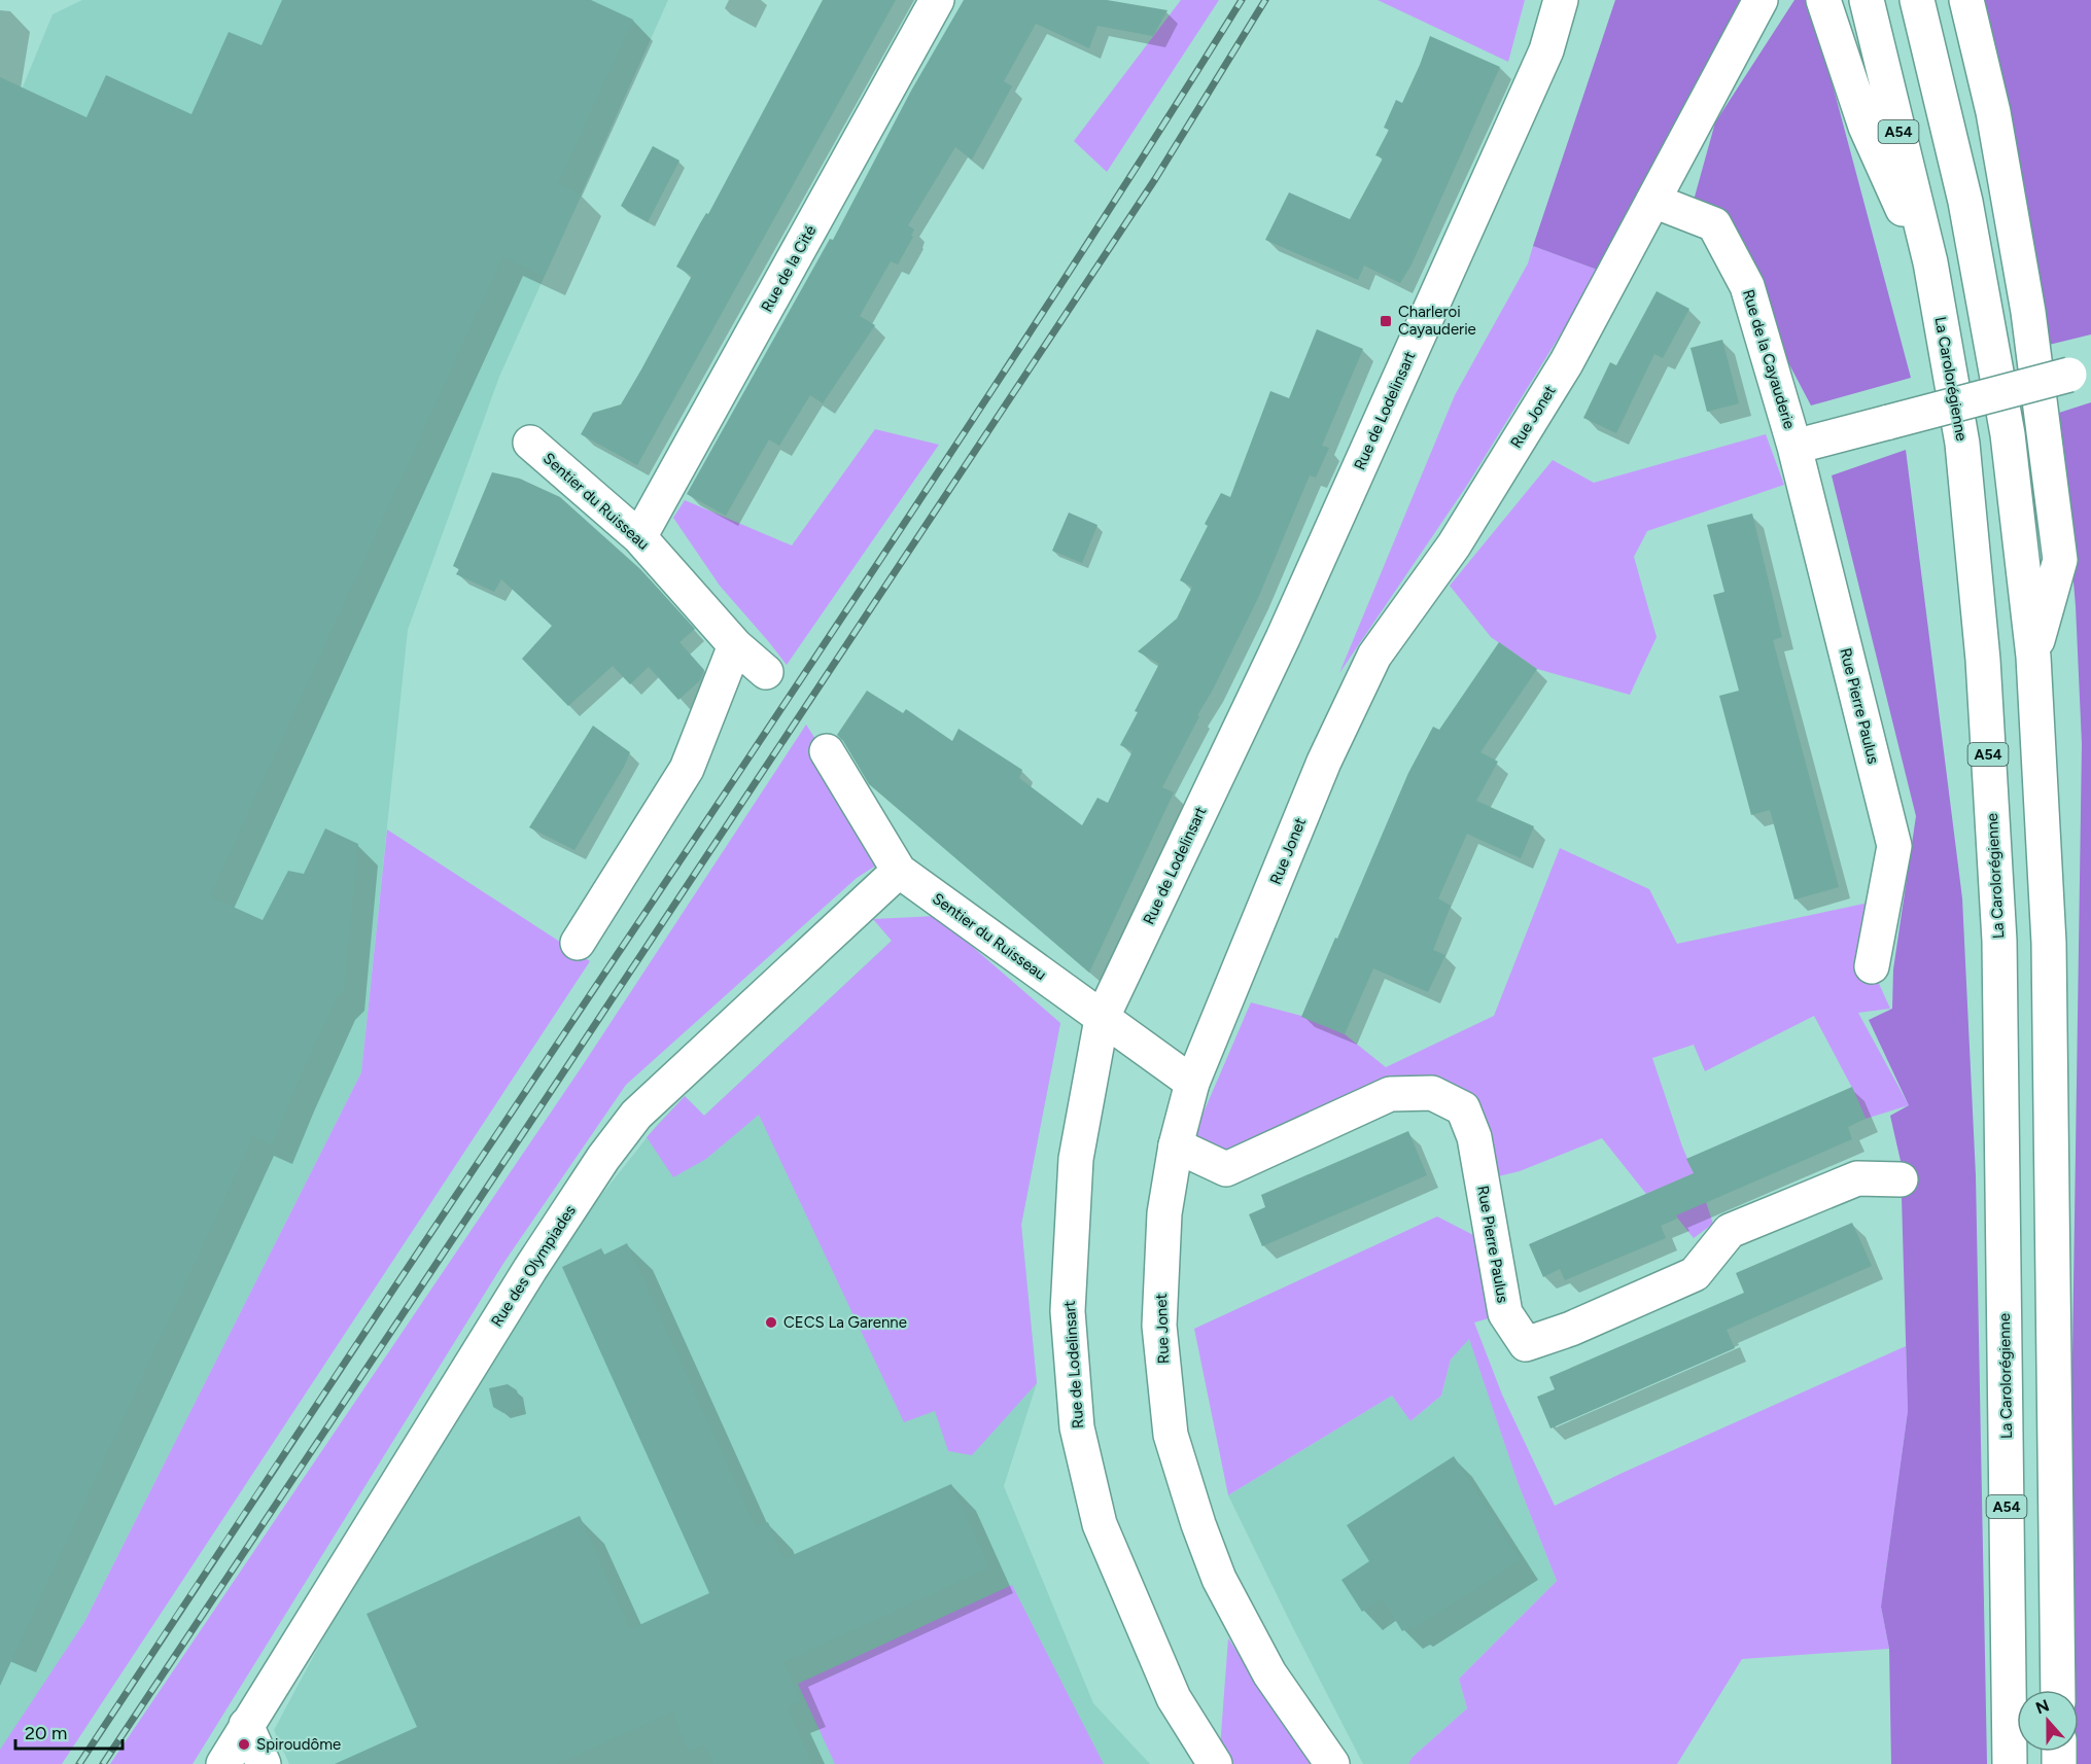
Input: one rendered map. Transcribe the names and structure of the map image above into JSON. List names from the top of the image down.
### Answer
{
  "streets": {
    "main road": [
      "A54",
      "Rue de la Cité",
      "Rue de la Cayauderie",
      "La Carolorégienne",
      "Rue de Lodelinsart",
      "Rue Jonet",
      "Sentier du Ruisseau",
      "Rue Pierre Paulus",
      "Rue des Olympiades"
    ]
  },
  "crossings": [
    ["Rue de la Cité", "Sentier du Ruisseau"],
    ["Rue de la Cayauderie", "Rue Jonet"],
    ["Rue de la Cayauderie", "Rue Pierre Paulus"],
    ["Rue de Lodelinsart", "Sentier du Ruisseau"],
    ["Rue Jonet", "Sentier du Ruisseau"],
    ["Rue Jonet", "Rue Pierre Paulus"],
    ["Sentier du Ruisseau", "Rue des Olympiades"]
  ],
  "places": {
    "transit": ["Charleroi Cayauderie"],
    "other": ["CECS La Garenne", "Spiroudôme"]
  },
  "scale_bar": "20 m",
  "north": "top"
}
